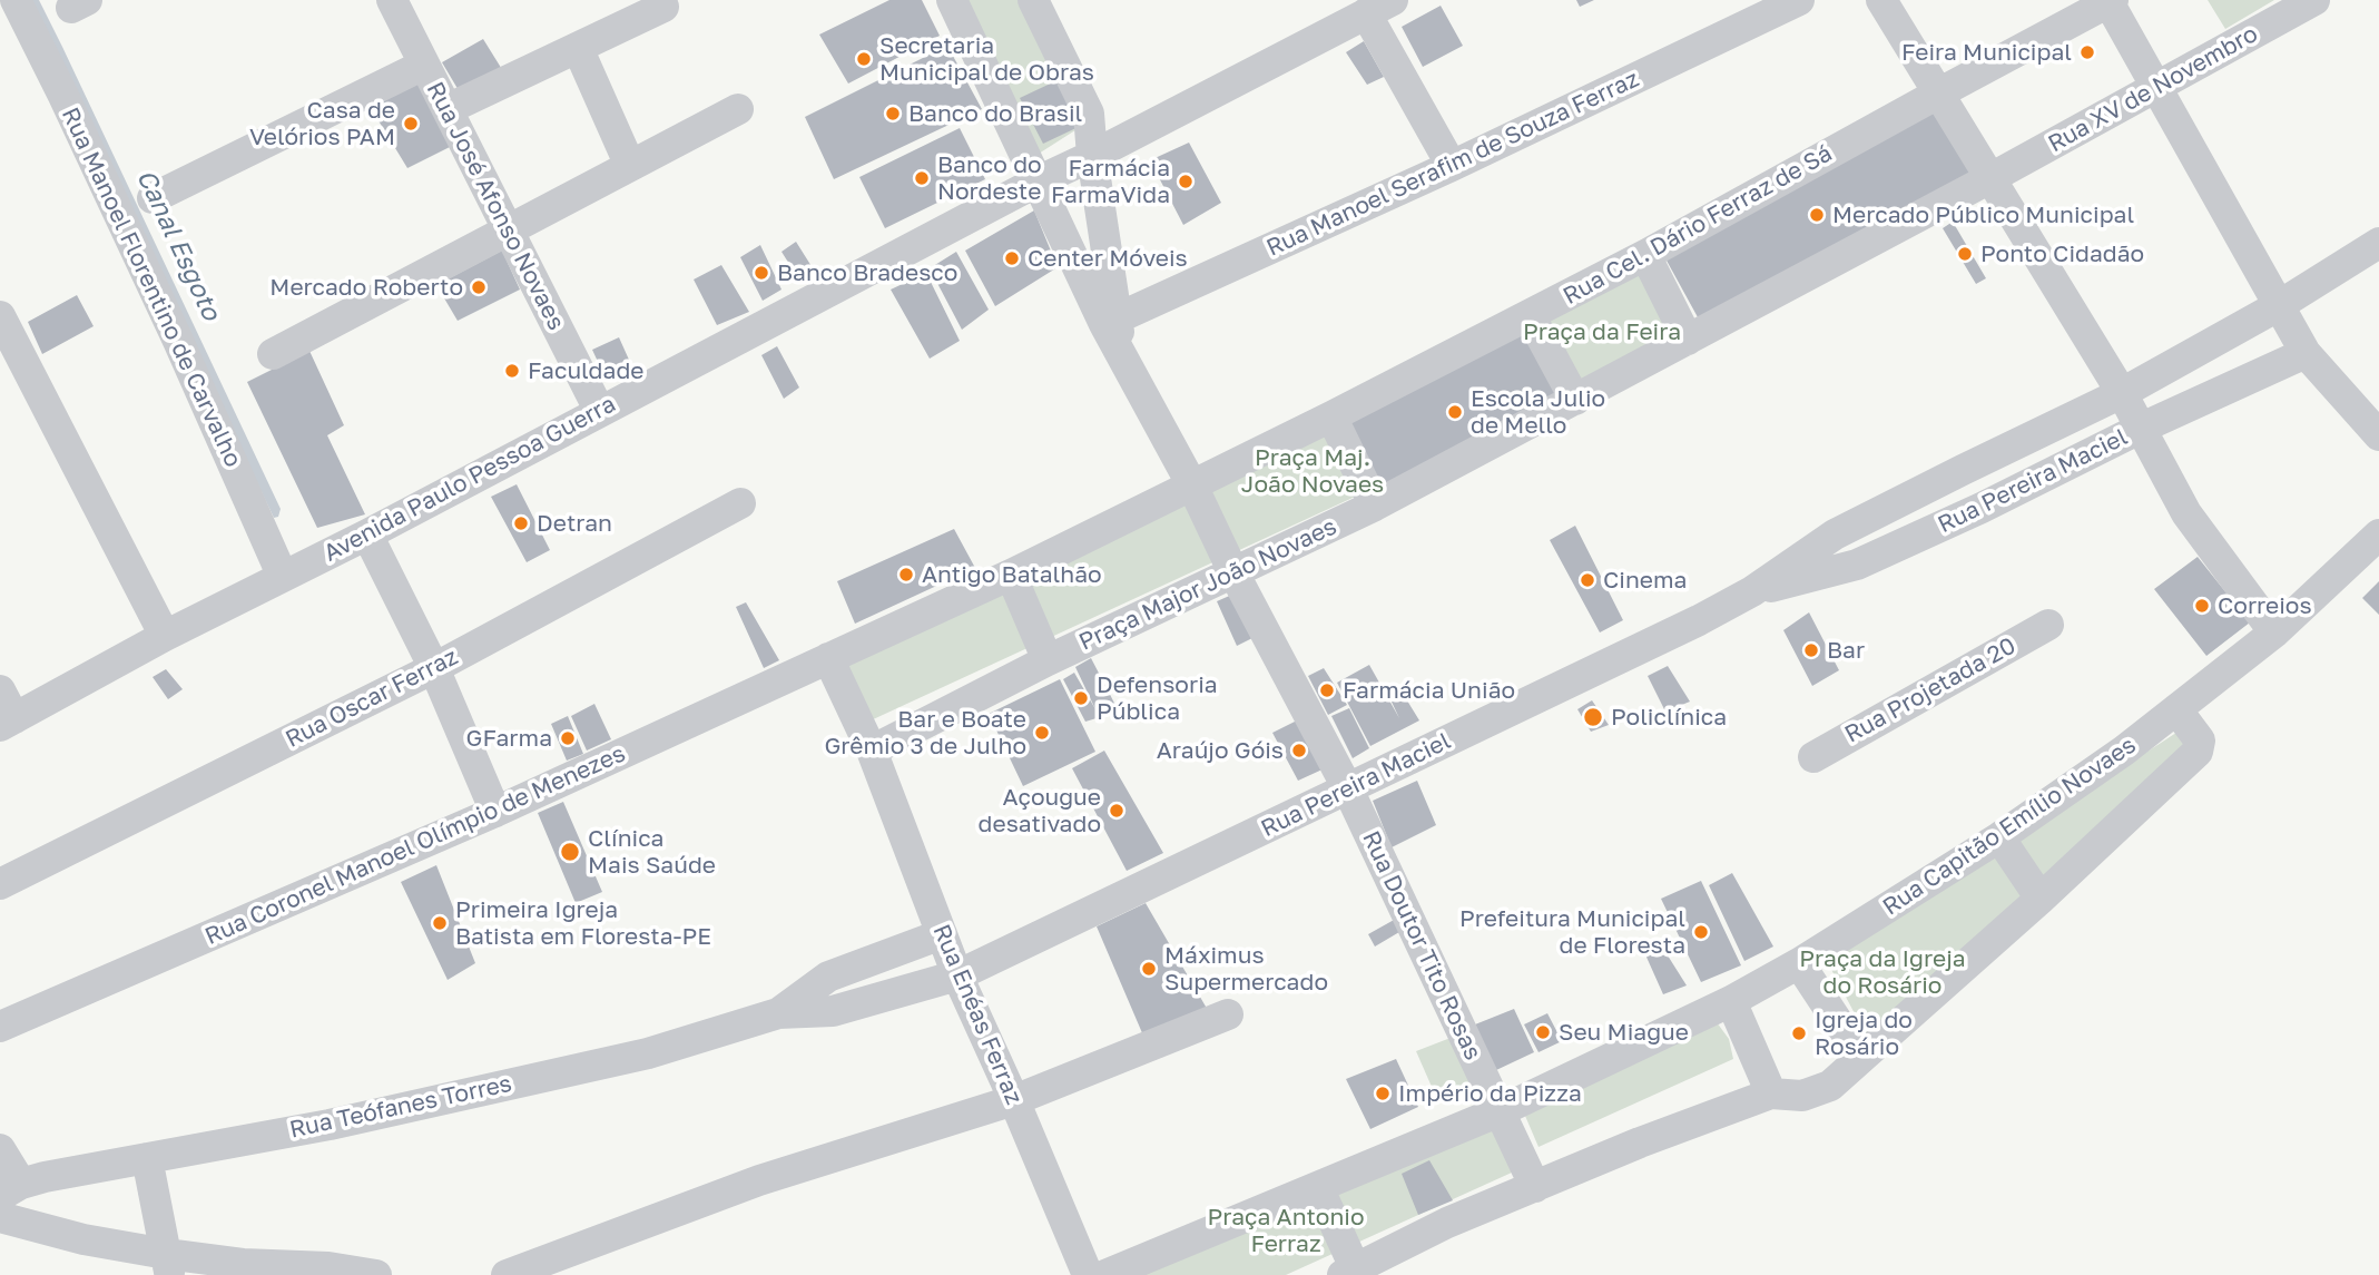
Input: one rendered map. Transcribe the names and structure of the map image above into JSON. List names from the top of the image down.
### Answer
{
  "streets": {
    "street": [
      "Rua XV de Novembro",
      "Rua Manoel Serafim de Souza Ferraz",
      "Rua José Afonso Novaes",
      "Rua Cel. Dário Ferraz de Sá",
      "Rua Manoel Florentino de Carvalho",
      "Avenida Paulo Pessoa Guerra",
      "Rua Pereira Maciel",
      "Praça Major João Novaes",
      "Rua Projetada 20",
      "Rua Oscar Ferraz",
      "Rua Capitão Emílio Novaes",
      "Rua Coronel Manoel Olímpio de Menezes",
      "Rua Doutor Tito Rosas",
      "Rua Enéas Ferraz",
      "Rua Teófanes Torres"
    ]
  },
  "crossings": [
    ["Rua Manoel Serafim de Souza Ferraz", "Rua Doutor Tito Rosas"],
    ["Rua José Afonso Novaes", "Avenida Paulo Pessoa Guerra"],
    ["Rua Manoel Florentino de Carvalho", "Avenida Paulo Pessoa Guerra"],
    ["Avenida Paulo Pessoa Guerra", "Rua Doutor Tito Rosas"],
    ["Rua Pereira Maciel", "Rua Doutor Tito Rosas"],
    ["Rua Pereira Maciel", "Rua Enéas Ferraz"],
    ["Rua Pereira Maciel", "Rua Teófanes Torres"],
    ["Praça Major João Novaes", "Rua Doutor Tito Rosas"],
    ["Praça Major João Novaes", "Rua Enéas Ferraz"],
    ["Rua Capitão Emílio Novaes", "Rua Doutor Tito Rosas"],
    ["Rua Coronel Manoel Olímpio de Menezes", "Rua Enéas Ferraz"]
  ],
  "water": ["Canal Esgoto"],
  "parks": [
    "Praça da Feira",
    "Praça Maj. João Novaes",
    "Praça da Igreja do Rosário",
    "Praça Antonio Ferraz"
  ],
  "places": [
    "Feira Municipal",
    "Secretaria Municipal de Obras",
    "Banco do Brasil",
    "Casa de Velórios PAM",
    "Banco do Nordeste",
    "Farmácia FarmaVida",
    "Mercado Público Municipal",
    "Ponto Cidadão",
    "Center Móveis",
    "Banco Bradesco",
    "Mercado Roberto",
    "Faculdade",
    "Escola Julio de Mello",
    "Detran",
    "Antigo Batalhão",
    "Cinema",
    "Correios",
    "Bar",
    "Farmácia União",
    "Defensoria Pública",
    "Policlínica",
    "Bar e Boate Grêmio 3 de Julho",
    "GFarma",
    "Araújo Góis",
    "Açougue desativado",
    "Clínica Mais Saúde",
    "Primeira Igreja Batista em Floresta-PE",
    "Prefeitura Municipal de Floresta",
    "Máximus Supermercado",
    "Seu Miague",
    "Igreja do Rosário",
    "Império da Pizza"
  ]
}
